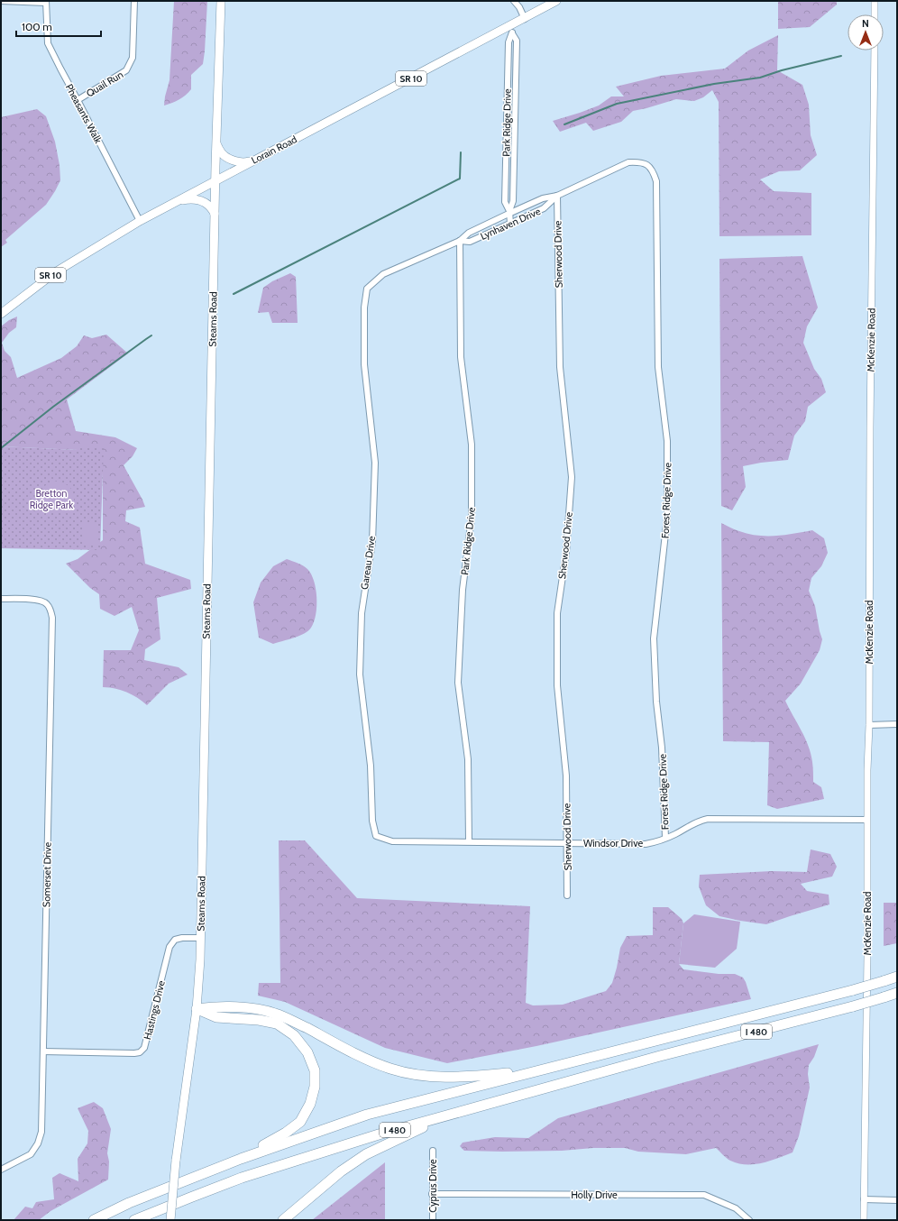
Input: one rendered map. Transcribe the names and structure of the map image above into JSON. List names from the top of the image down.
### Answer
{
  "streets": {
    "highway": ["I 480"],
    "main road": ["SR 10", "Lorain Road", "Stearns Road"],
    "street": [
      "Quail Run",
      "Pheasants Walk",
      "Park Ridge Drive",
      "Lynhaven Drive",
      "Sherwood Drive",
      "McKenzie Road",
      "Forest Ridge Drive",
      "Gareau Drive",
      "Windsor Drive",
      "Somerset Drive",
      "Hastings Drive",
      "Cyprus Drive",
      "Holly Drive"
    ]
  },
  "crossings": [
    ["Quail Run", "Pheasants Walk"],
    ["Pheasants Walk", "Lorain Road"],
    ["Park Ridge Drive", "Lorain Road"],
    ["Park Ridge Drive", "Lynhaven Drive"],
    ["Park Ridge Drive", "Windsor Drive"],
    ["Lorain Road", "Stearns Road"],
    ["Lynhaven Drive", "Sherwood Drive"],
    ["Lynhaven Drive", "Forest Ridge Drive"],
    ["Lynhaven Drive", "Gareau Drive"],
    ["Sherwood Drive", "Windsor Drive"],
    ["Stearns Road", "Hastings Drive"],
    ["McKenzie Road", "Windsor Drive"],
    ["Forest Ridge Drive", "Windsor Drive"],
    ["Gareau Drive", "Windsor Drive"],
    ["Somerset Drive", "Hastings Drive"],
    ["Cyprus Drive", "Holly Drive"]
  ],
  "parks": ["Bretton Ridge Park"],
  "scale_bar": "100 m",
  "north": "top"
}
